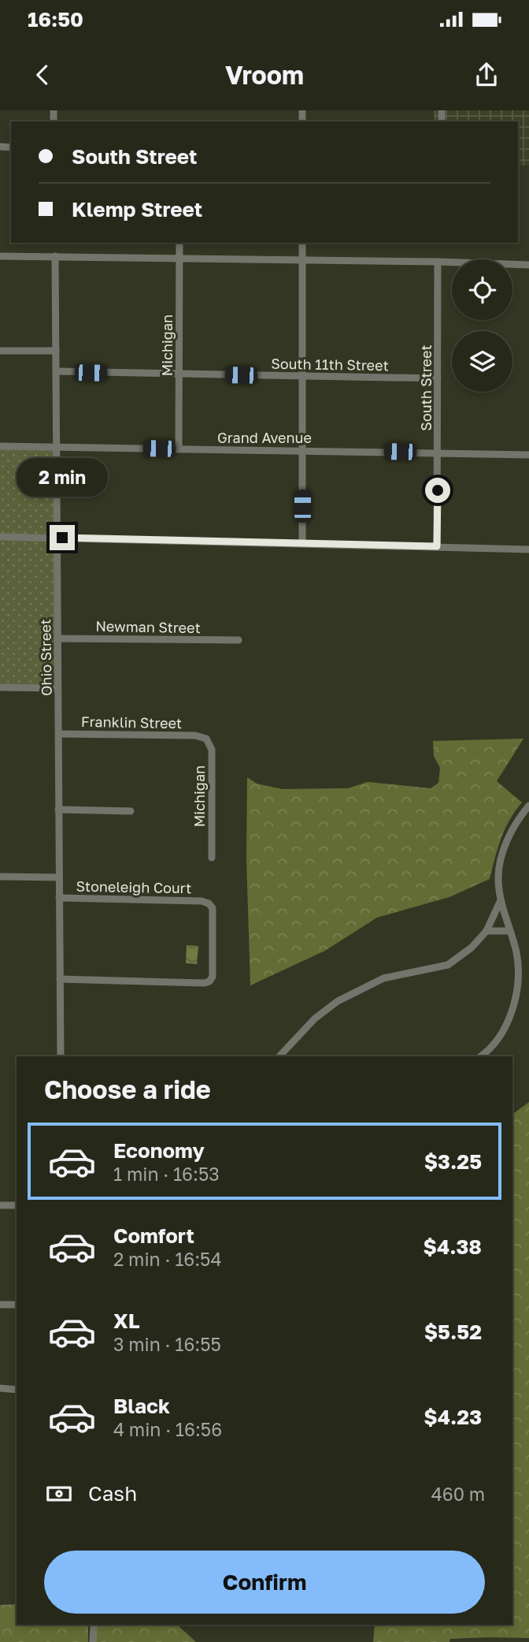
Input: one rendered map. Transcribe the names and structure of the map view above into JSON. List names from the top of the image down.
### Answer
{
  "streets": {
    "street": [
      "Michigan",
      "South 11th Street",
      "South Street",
      "Grand Avenue",
      "Newman Street",
      "Ohio Street",
      "Franklin Street",
      "Stoneleigh Court"
    ]
  },
  "crossings": [
    ["Michigan", "South 11th Street"],
    ["Michigan", "Grand Avenue"],
    ["Michigan", "Franklin Street"],
    ["South 11th Street", "South Street"],
    ["South 11th Street", "Ohio Street"],
    ["South Street", "Grand Avenue"],
    ["Grand Avenue", "Ohio Street"],
    ["Newman Street", "Ohio Street"],
    ["Ohio Street", "Franklin Street"],
    ["Ohio Street", "Stoneleigh Court"]
  ],
  "page": {
    "status": "16:50",
    "header": "Vroom",
    "banner": ["South Street", "Klemp Street"],
    "bubble": "2 min",
    "heading": "Choose a ride",
    "list": [
      {
        "name": "Economy",
        "note": "1 min · 16:53",
        "value": "$3.25"
      },
      {
        "name": "Comfort",
        "note": "2 min · 16:54",
        "value": "$4.38"
      },
      {
        "name": "XL",
        "note": "3 min · 16:55",
        "value": "$5.52"
      },
      {
        "name": "Black",
        "note": "4 min · 16:56",
        "value": "$4.23"
      }
    ],
    "pay": ["Cash", "460 m"],
    "buttons": "Confirm"
  }
}
